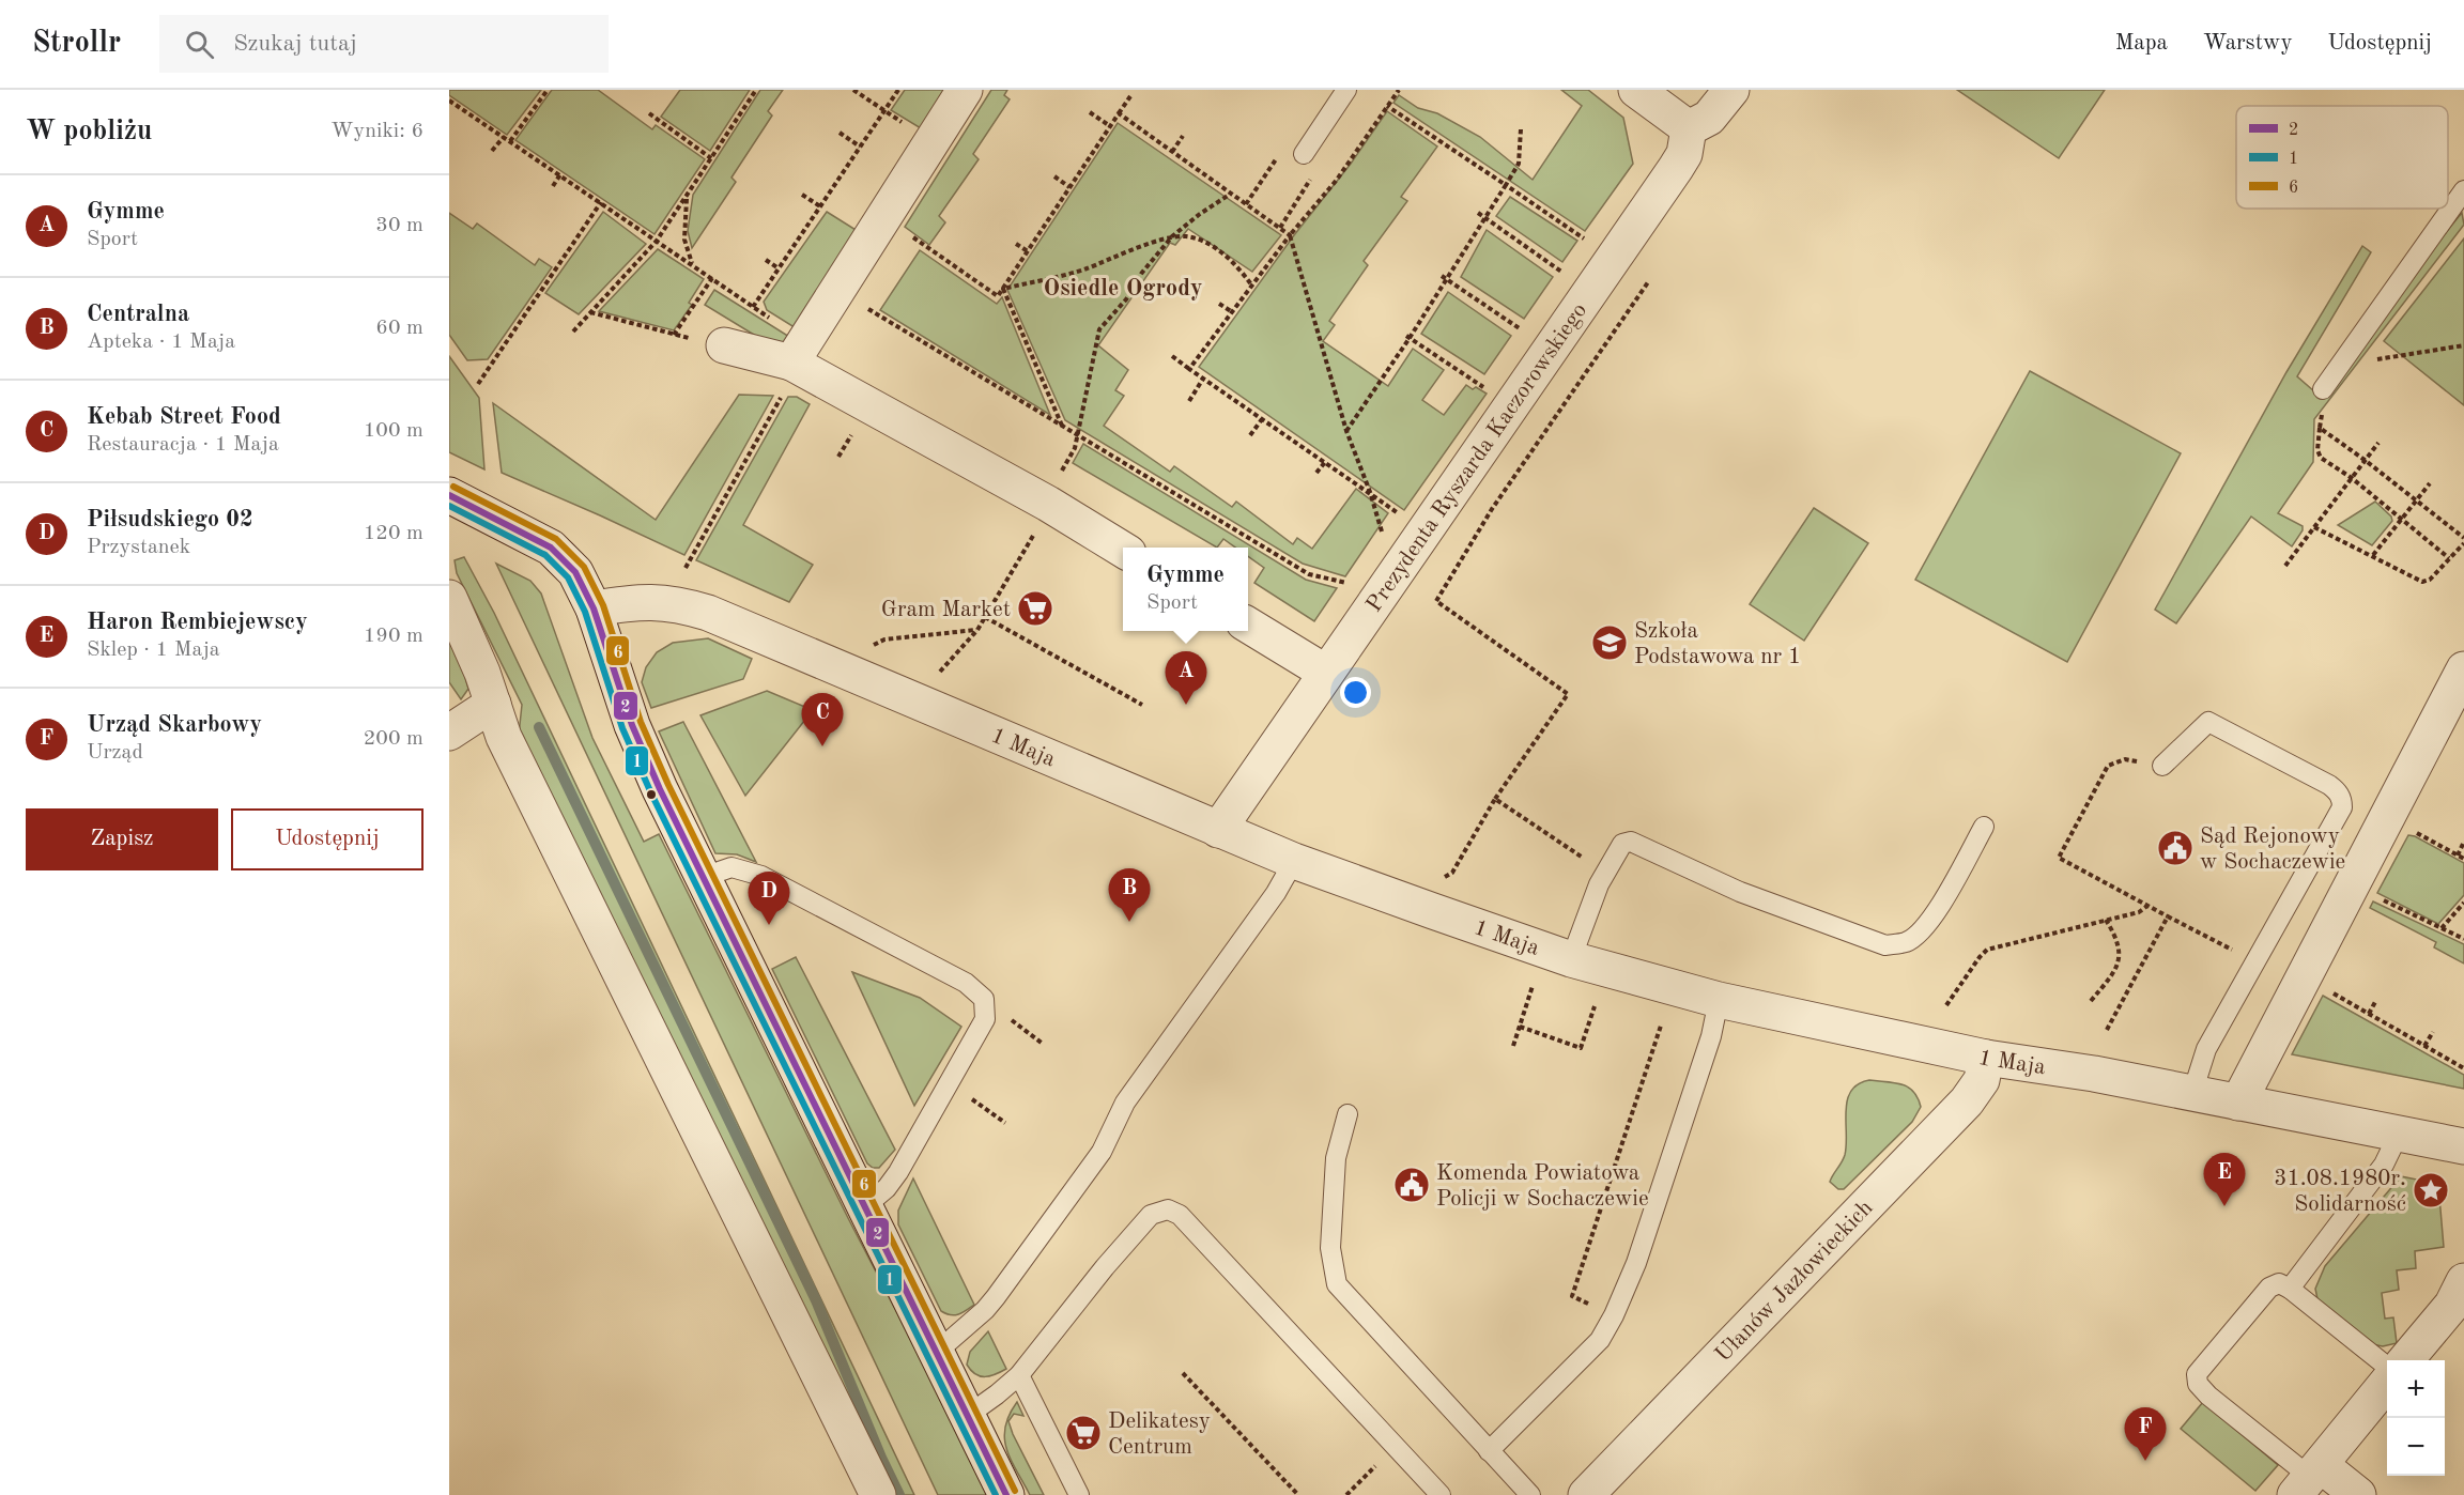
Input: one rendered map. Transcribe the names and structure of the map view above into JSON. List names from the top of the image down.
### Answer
{
  "streets": {
    "street": ["Prezydenta Ryszarda Kaczorowskiego", "1 Maja", "Ułanów Jazłowieckich"]
  },
  "crossings": [
    ["Prezydenta Ryszarda Kaczorowskiego", "1 Maja"],
    ["1 Maja", "Ułanów Jazłowieckich"]
  ],
  "districts": ["Osiedle Ogrody"],
  "places": {
    "supermarket": ["Gram Market", "Delikatesy Centrum"],
    "school or university": ["Szkoła Podstawowa nr 1"],
    "public building": ["Sąd Rejonowy w Sochaczewie", "Komenda Powiatowa Policji w Sochaczewie"],
    "place": ["31.08.1980r. Solidarność"]
  },
  "lines": ["transit line 6", "transit line 2", "transit line 1"],
  "legend": ["2", "1", "6"],
  "page": {
    "header": "Strollr",
    "search": "Szukaj tutaj",
    "nav": ["Mapa", "Warstwy", "Udostępnij"],
    "heading": ["W pobliżu", "Wyniki: 6"],
    "list": [
      {
        "mark": "A",
        "name": "Gymme",
        "note": "Sport",
        "value": "30 m"
      },
      {
        "mark": "B",
        "name": "Centralna",
        "note": "Apteka · 1 Maja",
        "value": "60 m"
      },
      {
        "mark": "C",
        "name": "Kebab Street Food",
        "note": "Restauracja · 1 Maja",
        "value": "100 m"
      },
      {
        "mark": "D",
        "name": "Piłsudskiego 02",
        "note": "Przystanek",
        "value": "120 m"
      },
      {
        "mark": "E",
        "name": "Haron Rembiejewscy",
        "note": "Sklep · 1 Maja",
        "value": "190 m"
      },
      {
        "mark": "F",
        "name": "Urząd Skarbowy",
        "note": "Urząd",
        "value": "200 m"
      }
    ],
    "popup": ["Gymme", "Sport"],
    "pins": [
      "A",
      "C",
      "B",
      "D",
      "E",
      "F"
    ],
    "buttons": ["Zapisz", "Udostępnij"],
    "map_buttons": ["+", "−"]
  }
}
